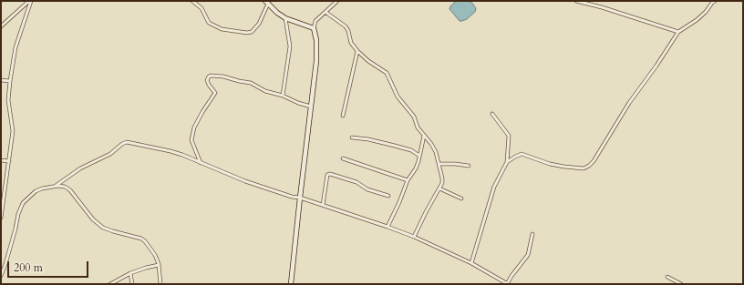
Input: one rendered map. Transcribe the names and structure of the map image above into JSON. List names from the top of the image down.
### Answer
{
  "scale_bar": "200 m"
}
